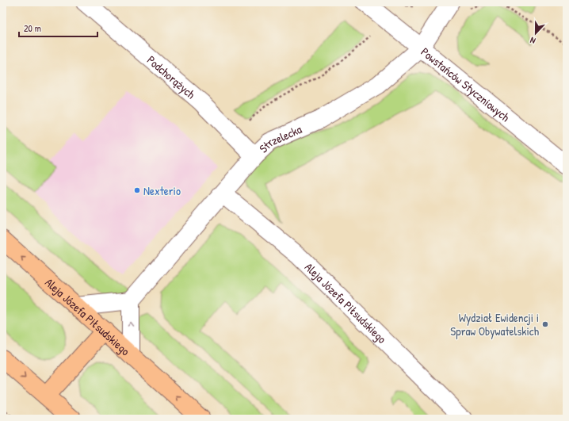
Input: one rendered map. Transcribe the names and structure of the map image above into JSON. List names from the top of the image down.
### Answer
{
  "streets": {
    "main road": ["Aleja Józefa Piłsudskiego"],
    "street": ["Podchorążych", "Powstańców Styczniowych", "Strzelecka"]
  },
  "crossings": [
    ["Podchorążych", "Strzelecka"],
    ["Powstańców Styczniowych", "Strzelecka"],
    ["Strzelecka", "Aleja Józefa Piłsudskiego"]
  ],
  "places": ["Nexterio", "Wydział Ewidencji i Spraw Obywatelskich"],
  "scale_bar": "20 m",
  "north": "bottom"
}
